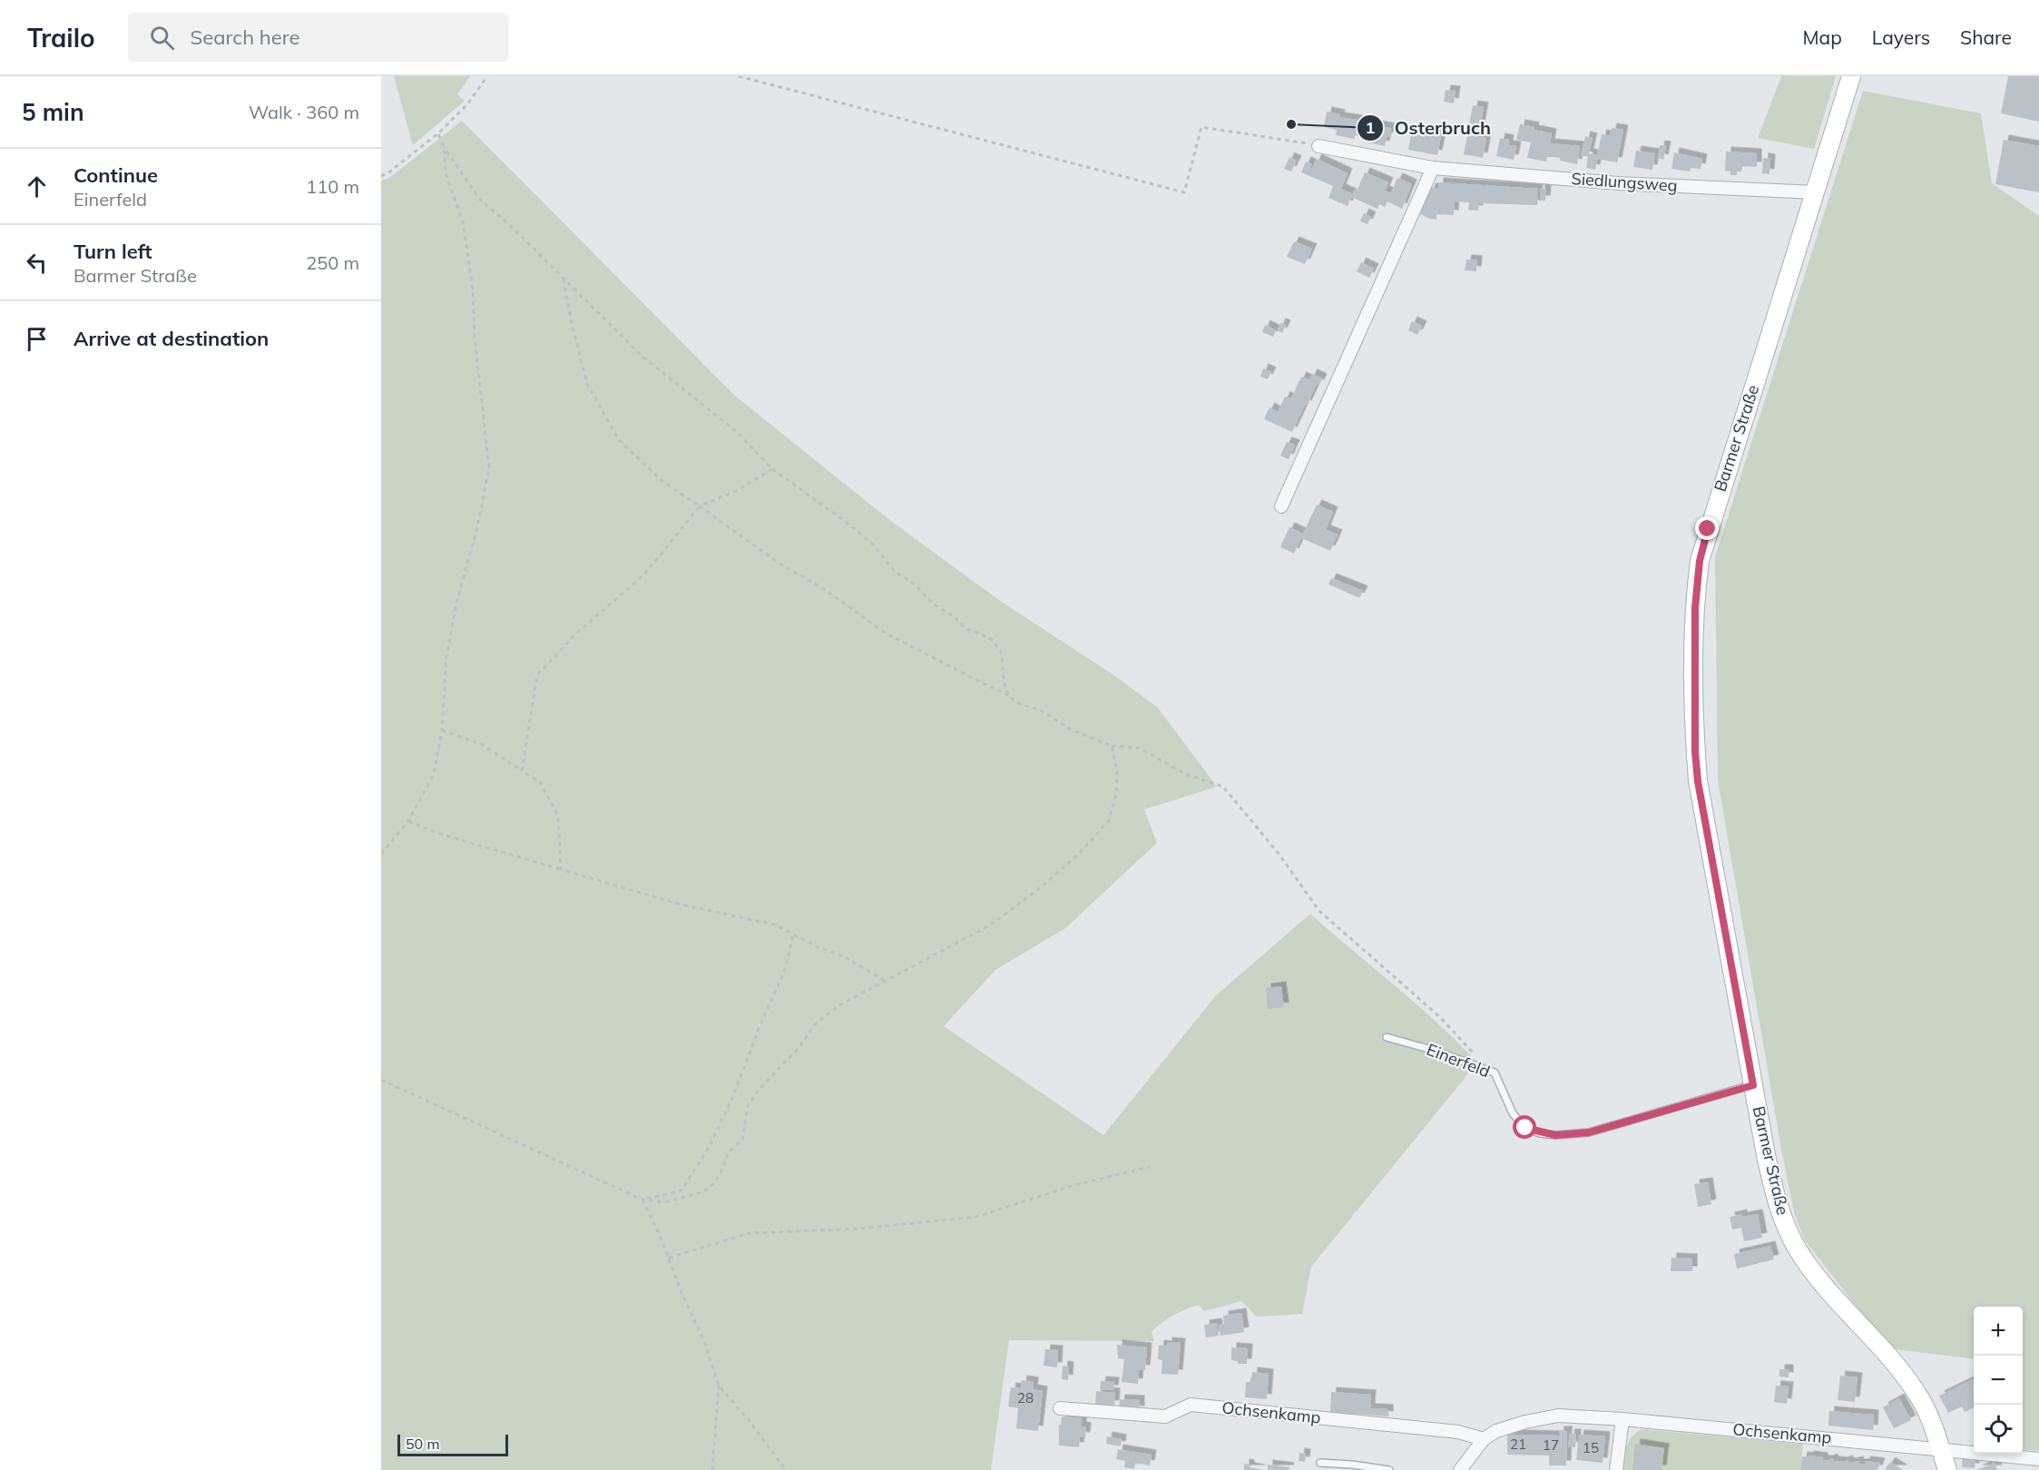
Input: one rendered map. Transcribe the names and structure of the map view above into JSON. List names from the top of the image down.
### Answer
{
  "streets": {
    "main road": ["Barmer Straße"],
    "street": ["Siedlungsweg", "Ochsenkamp"],
    "lane": ["Einerfeld"]
  },
  "crossings": [
    ["Siedlungsweg", "Barmer Straße"],
    ["Barmer Straße", "Einerfeld"],
    ["Barmer Straße", "Ochsenkamp"]
  ],
  "places": ["Osterbruch"],
  "house_numbers": [
    "28",
    "21",
    "17",
    "15"
  ],
  "scale_bar": "50 m",
  "page": {
    "header": "Trailo",
    "search": "Search here",
    "nav": ["Map", "Layers", "Share"],
    "heading": ["5 min", "Walk · 360 m"],
    "list": [
      ["Continue", "Einerfeld", "110 m"],
      ["Turn left", "Barmer Straße", "250 m"],
      "Arrive at destination"
    ],
    "map_buttons": ["+", "−"],
    "scale": "50 m"
  }
}
